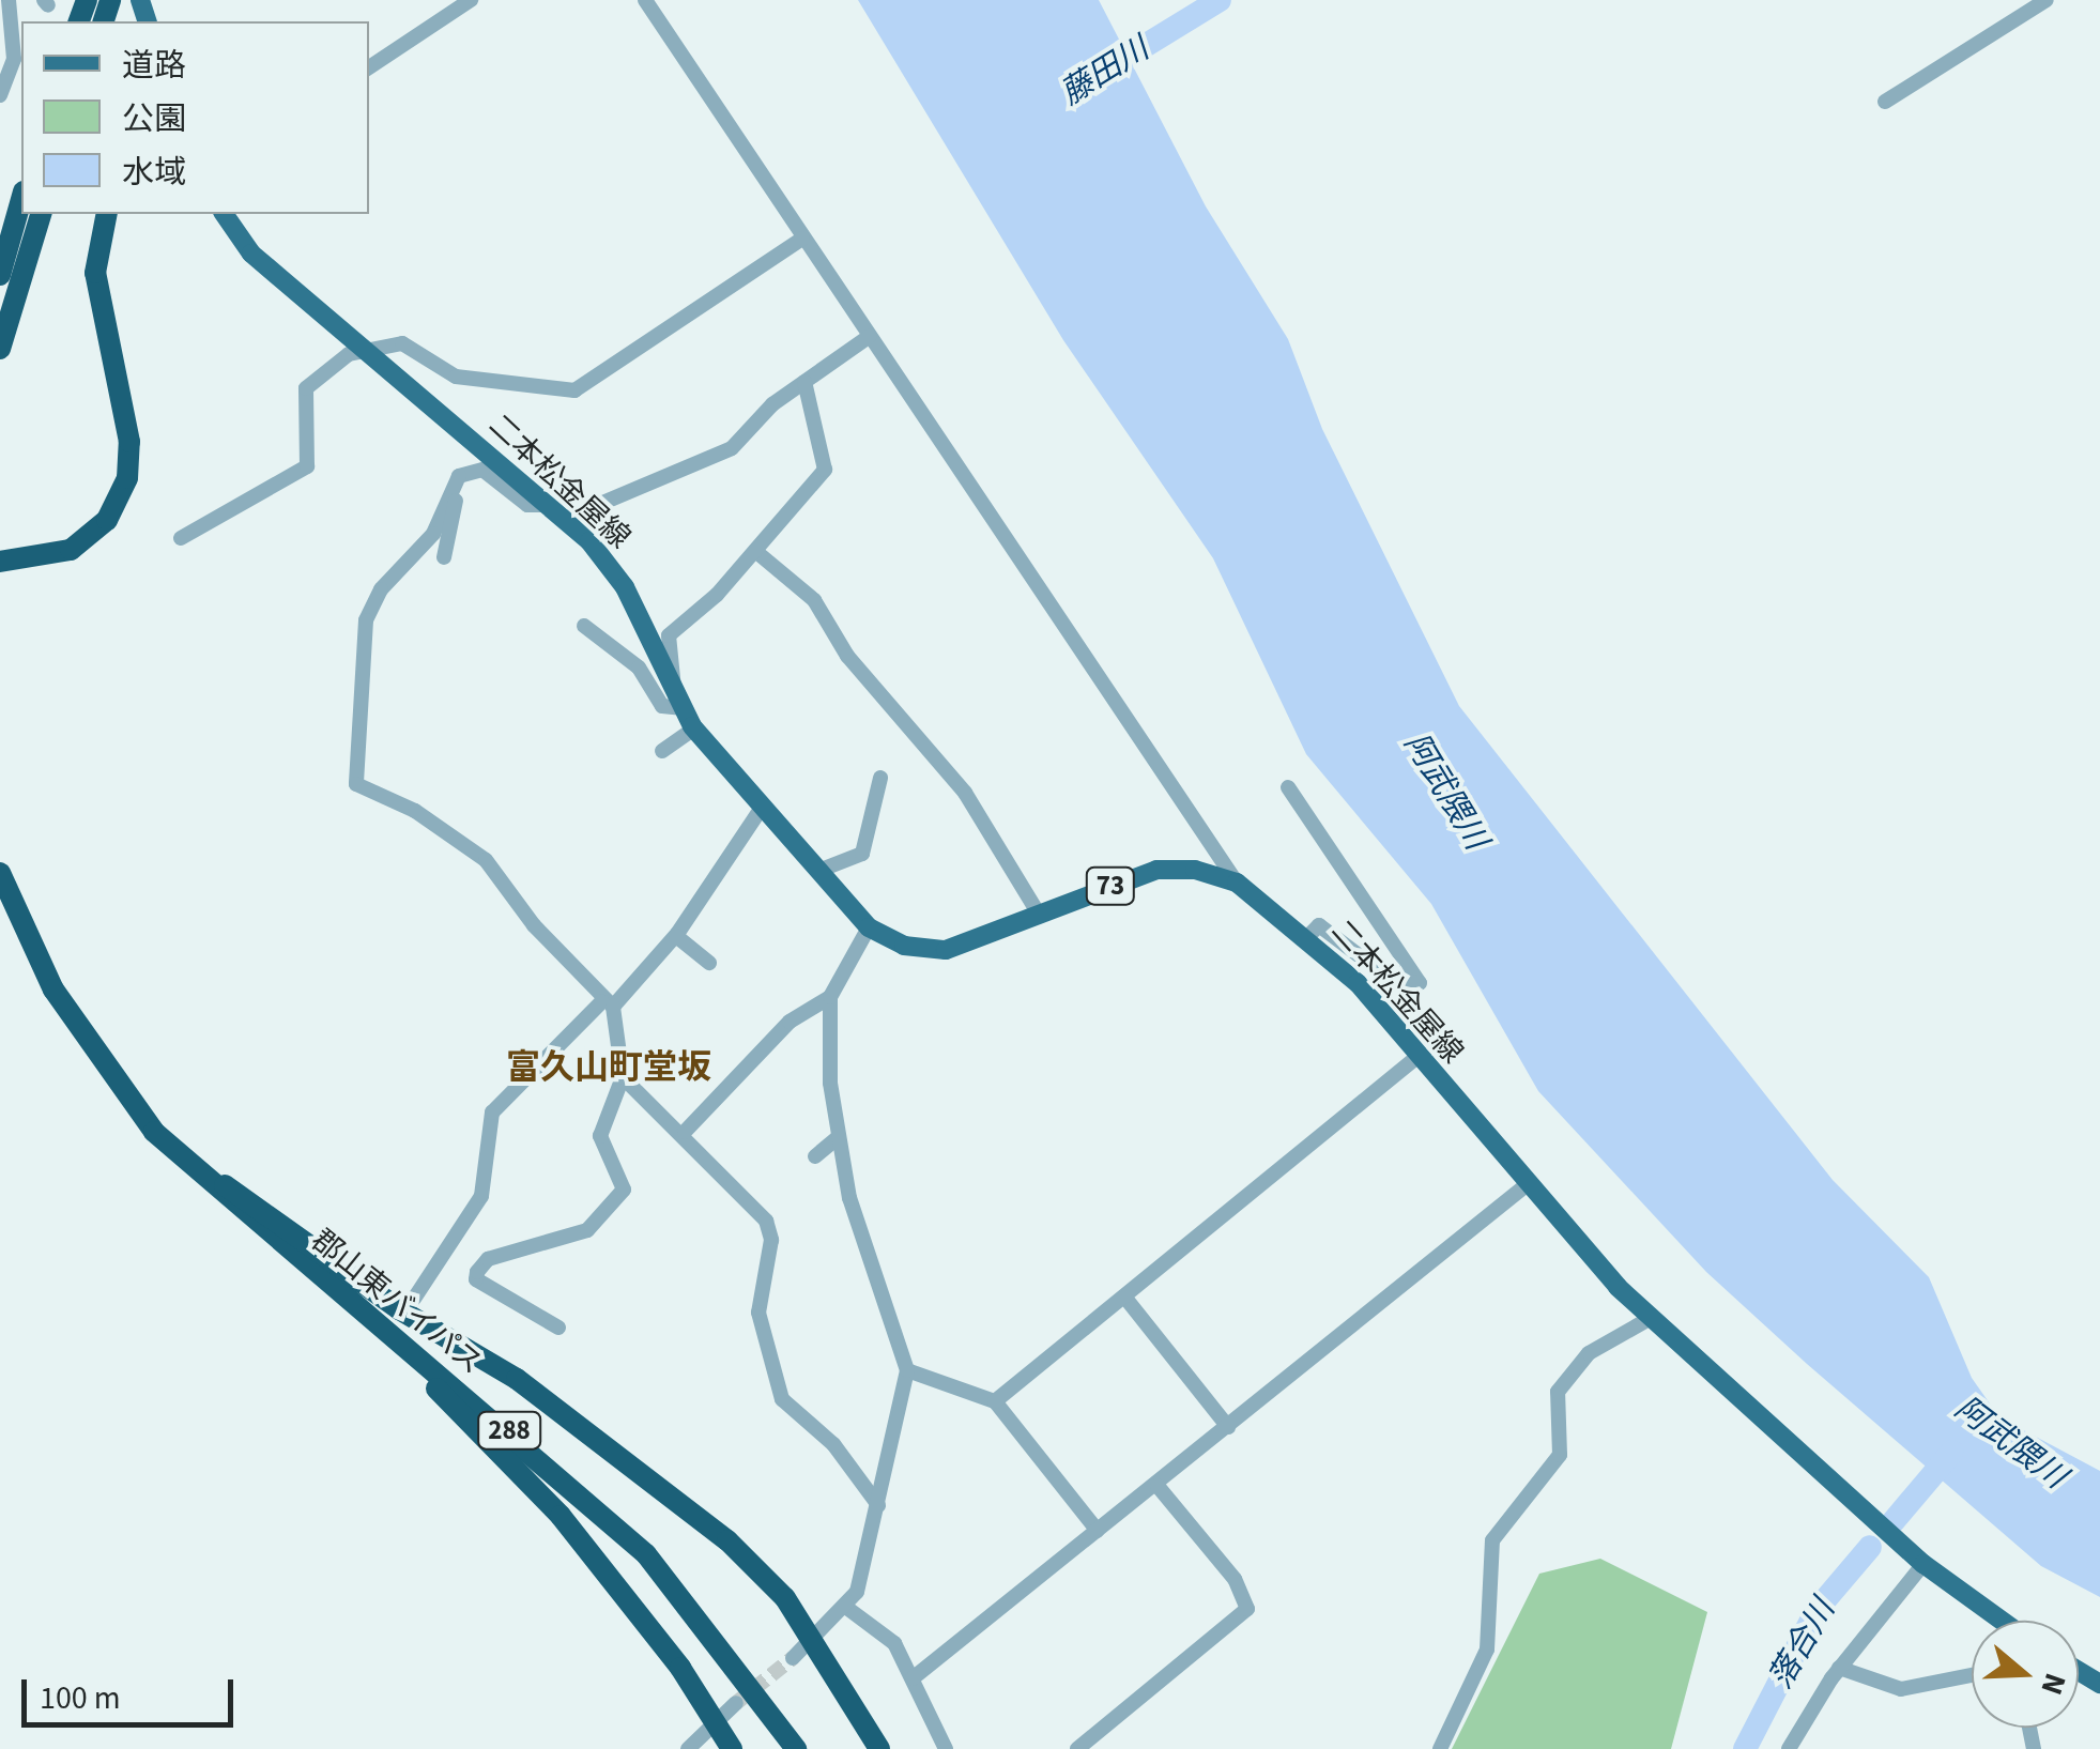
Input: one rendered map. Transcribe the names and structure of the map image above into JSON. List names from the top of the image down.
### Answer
{
  "streets": {
    "highway": ["郡山東バイパス", "288"],
    "main road": ["二本松金屋線", "73"]
  },
  "districts": ["富久山町堂坂"],
  "water": ["藤田川", "阿武隈川", "落合川"],
  "legend": ["道路", "公園", "水域"],
  "scale_bar": "100 m",
  "north": "right"
}
